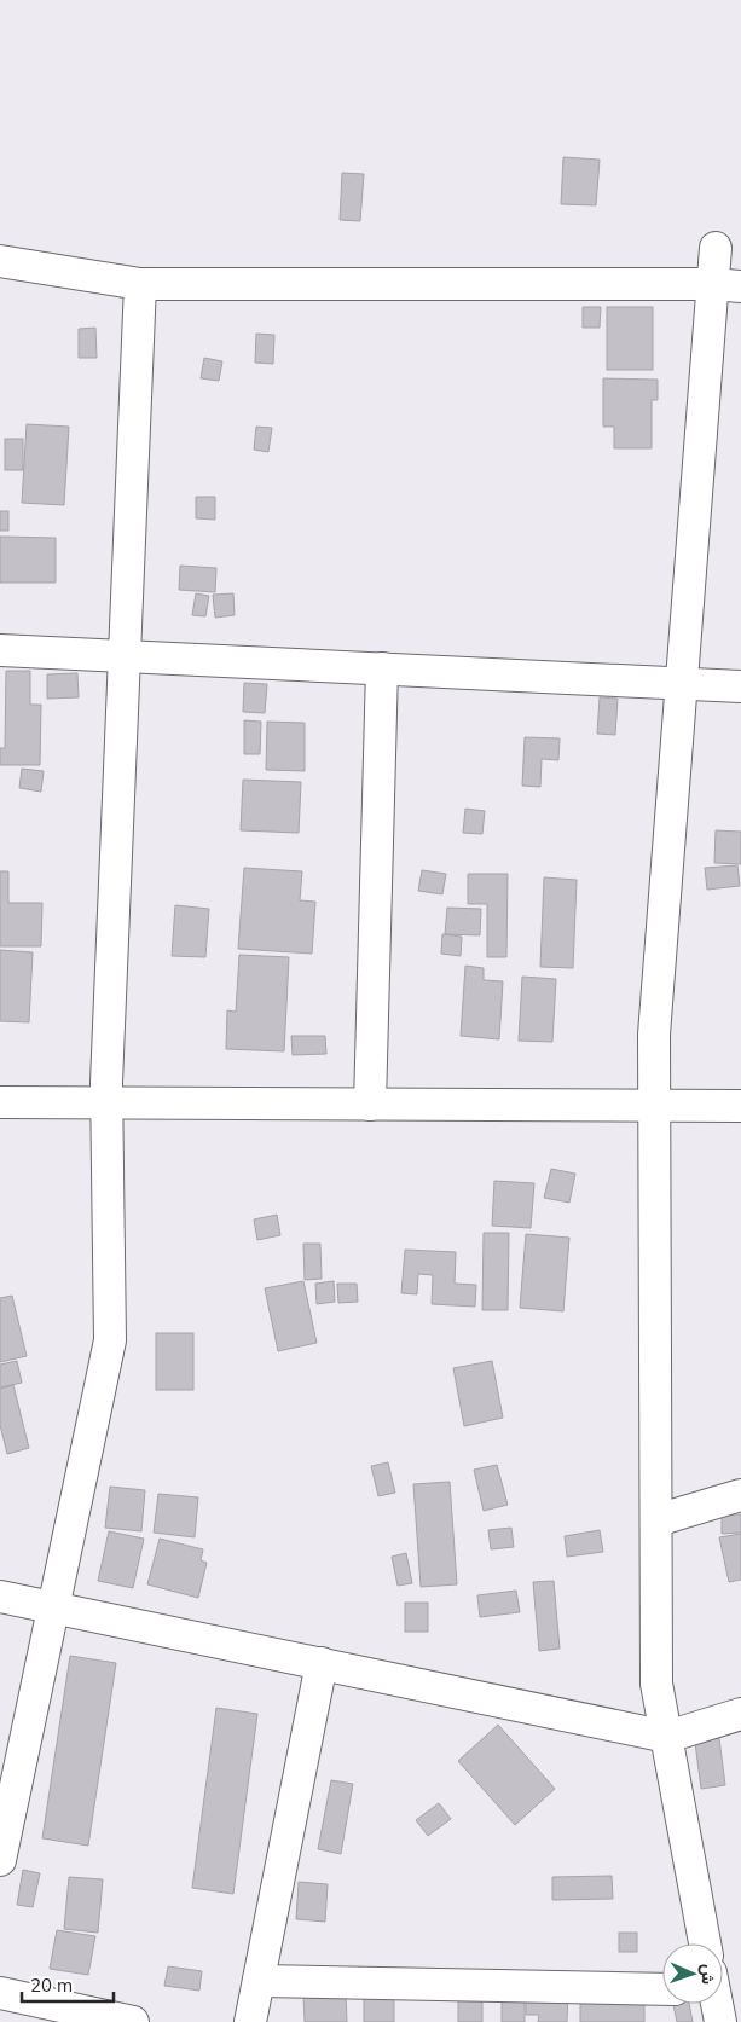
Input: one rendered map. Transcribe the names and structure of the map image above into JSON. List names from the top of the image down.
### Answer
{
  "scale_bar": "20 m",
  "north": "right"
}
